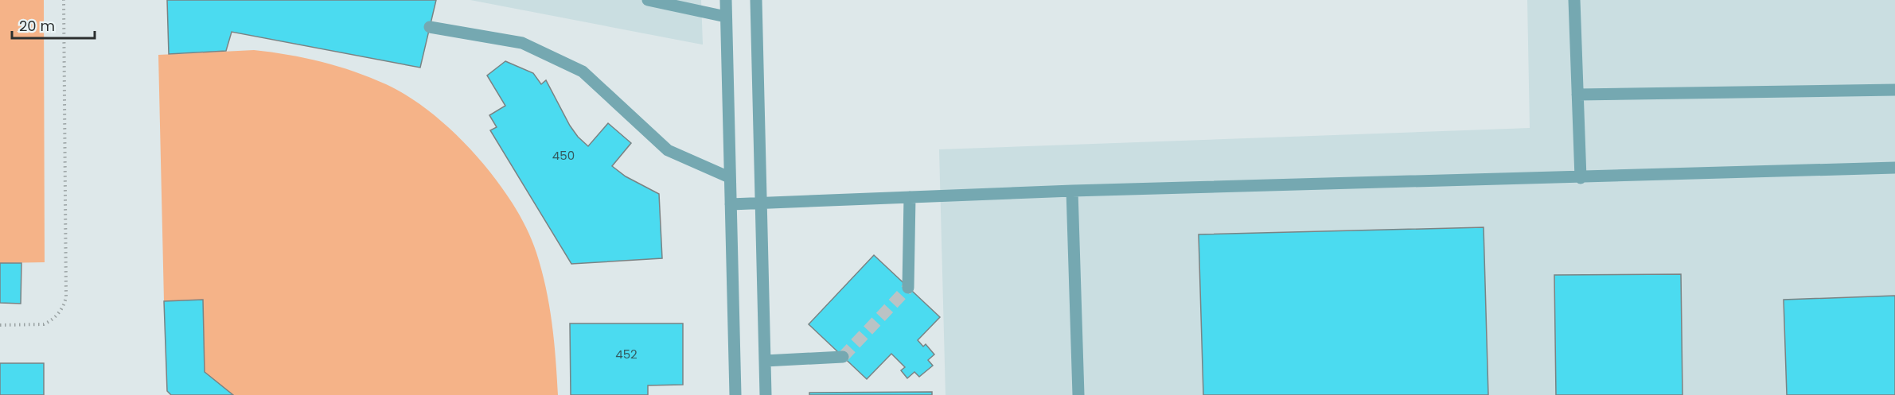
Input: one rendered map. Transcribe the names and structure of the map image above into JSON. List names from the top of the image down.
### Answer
{
  "house_numbers": ["450", "452"],
  "scale_bar": "20 m"
}
